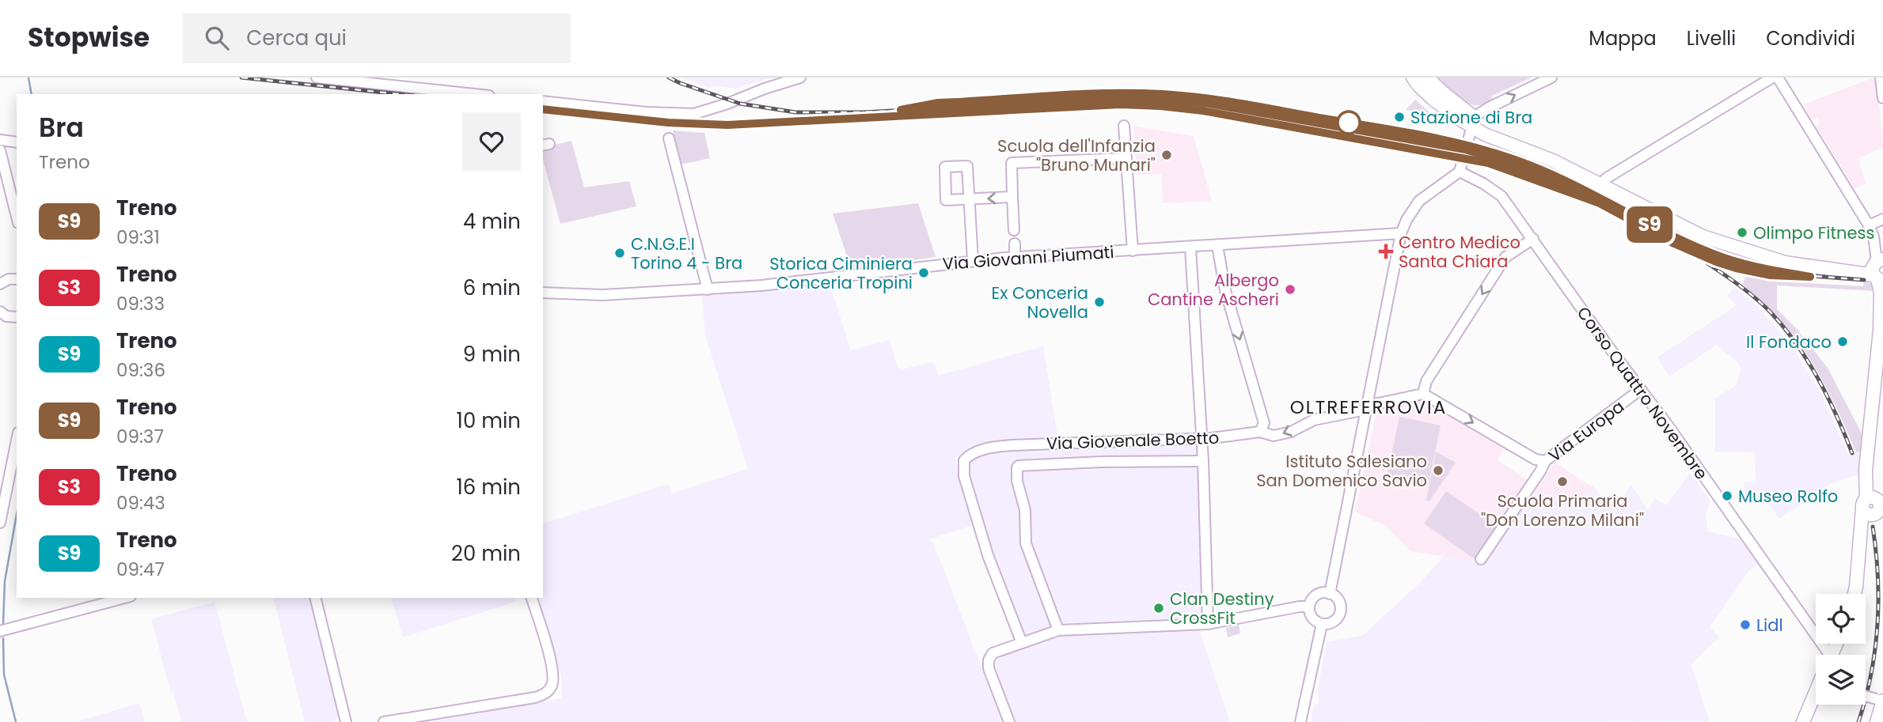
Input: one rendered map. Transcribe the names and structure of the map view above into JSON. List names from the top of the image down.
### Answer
{
  "streets": {
    "street": [
      "Via Giovanni Piumati",
      "Corso Quattro Novembre",
      "Via Europa",
      "Via Giovenale Boetto"
    ]
  },
  "crossings": [
    ["Corso Quattro Novembre", "Via Europa"]
  ],
  "districts": ["OLTREFERROVIA"],
  "places": {
    "other": [
      "Stazione di Bra",
      "Scuola dell'Infanzia \"Bruno Munari\"",
      "Olimpo Fitness",
      "C.N.G.E.I Torino 4 - Bra",
      "Storica Ciminiera Conceria Tropini",
      "Albergo Cantine Ascheri",
      "Ex Conceria Novella",
      "Il Fondaco",
      "Istituto Salesiano San Domenico Savio",
      "Scuola Primaria \"Don Lorenzo Milani\"",
      "Museo Rolfo",
      "Clan Destiny CrossFit",
      "Lidl"
    ],
    "health": ["Centro Medico Santa Chiara"]
  },
  "page": {
    "header": "Stopwise",
    "search": "Cerca qui",
    "nav": ["Mappa", "Livelli", "Condividi"],
    "on_map": "S9",
    "heading": ["Bra", "Treno"],
    "list": [
      {
        "mark": "S9",
        "name": "Treno",
        "note": "09:31",
        "value": "4 min"
      },
      {
        "mark": "S3",
        "name": "Treno",
        "note": "09:33",
        "value": "6 min"
      },
      {
        "mark": "S9",
        "name": "Treno",
        "note": "09:36",
        "value": "9 min"
      },
      {
        "mark": "S9",
        "name": "Treno",
        "note": "09:37",
        "value": "10 min"
      },
      {
        "mark": "S3",
        "name": "Treno",
        "note": "09:43",
        "value": "16 min"
      },
      {
        "mark": "S9",
        "name": "Treno",
        "note": "09:47",
        "value": "20 min"
      }
    ]
  }
}
